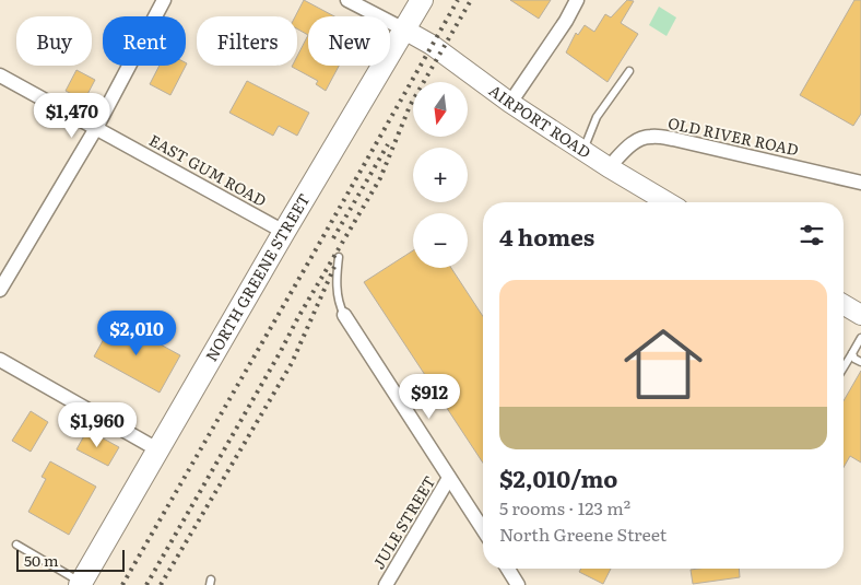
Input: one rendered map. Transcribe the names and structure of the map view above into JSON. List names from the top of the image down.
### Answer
{
  "streets": {
    "main road": ["NORTH GREENE STREET"],
    "street": [
      "AIRPORT ROAD",
      "OLD RIVER ROAD",
      "EAST GUM ROAD",
      "JULE STREET"
    ]
  },
  "crossings": [
    ["AIRPORT ROAD", "OLD RIVER ROAD"],
    ["AIRPORT ROAD", "NORTH GREENE STREET"],
    ["EAST GUM ROAD", "NORTH GREENE STREET"]
  ],
  "scale_bar": "50 m",
  "north": "bottom",
  "page": {
    "chip": [
      "Buy",
      "Rent",
      "Filters",
      "New"
    ],
    "map_buttons": ["+", "−"],
    "price": [
      "$1,470",
      "$2,010",
      "$912",
      "$1,960"
    ],
    "heading": "4 homes",
    "list": [
      {
        "name": "$2,010/mo",
        "note": "5 rooms · 123 m² · North Greene Street"
      }
    ],
    "scale": "50 m"
  }
}
